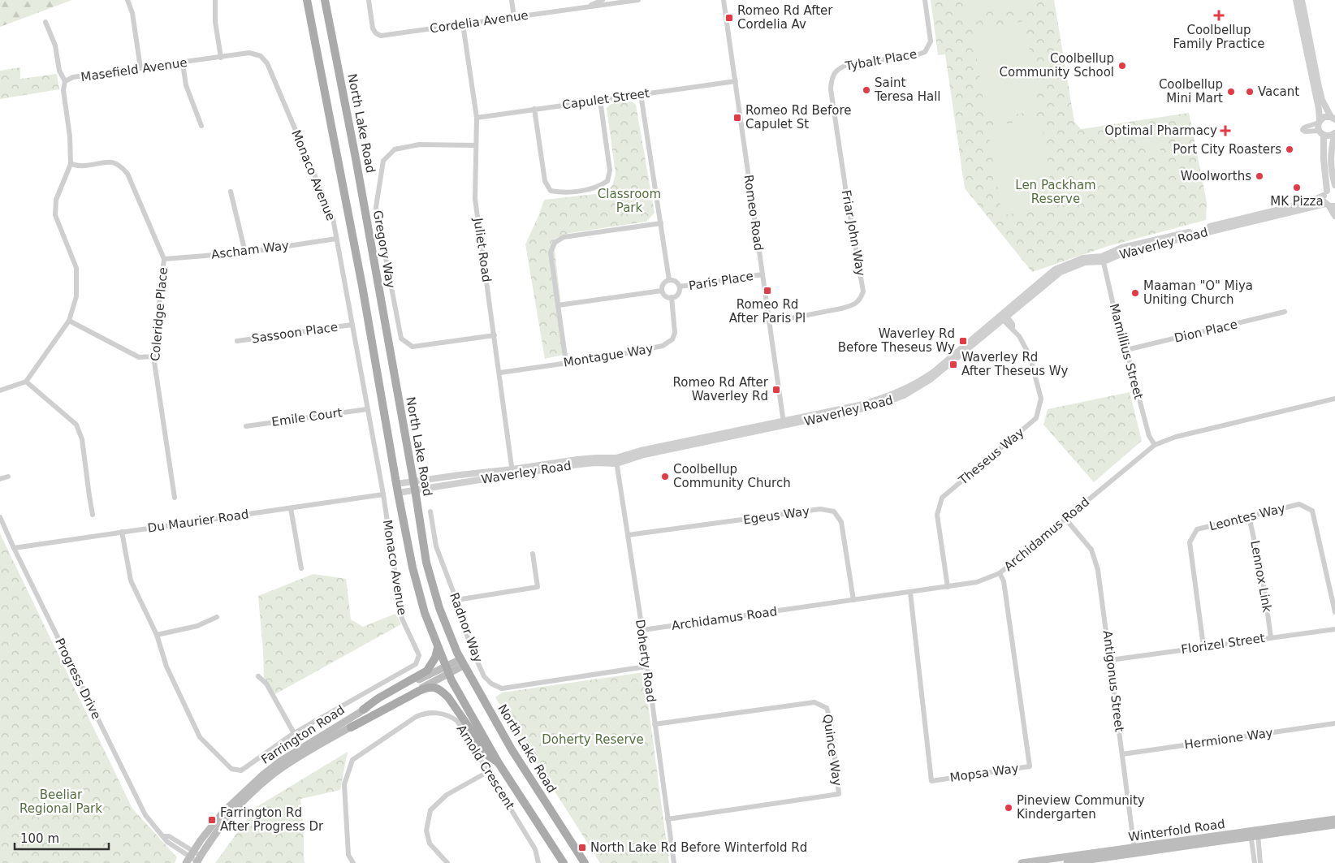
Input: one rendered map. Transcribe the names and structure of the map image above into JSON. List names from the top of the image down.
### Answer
{
  "streets": {
    "main road": ["North Lake Road", "Farrington Road", "Winterfold Road"],
    "street": [
      "Cordelia Avenue",
      "Tybalt Place",
      "Masefield Avenue",
      "Capulet Street",
      "Monaco Avenue",
      "Romeo Road",
      "Friar John Way",
      "Waverley Road",
      "Gregory Way",
      "Ascham Way",
      "Juliet Road",
      "Paris Place",
      "Coleridge Place",
      "Dion Place",
      "Sassoon Place",
      "Mamillius Street",
      "Montague Way",
      "Emile Court",
      "Theseus Way",
      "Egeus Way",
      "Leontes Way",
      "Du Maurier Road",
      "Archidamus Road",
      "Lennox Link",
      "Radnor Way",
      "Florizel Street",
      "Doherty Road",
      "Progress Drive",
      "Antigonus Street",
      "Hermione Way",
      "Quince Way",
      "Arnold Crescent",
      "Mopsa Way"
    ]
  },
  "crossings": [
    ["Cordelia Avenue", "Juliet Road"],
    ["Tybalt Place", "Friar John Way"],
    ["Masefield Avenue", "Monaco Avenue"],
    ["Masefield Avenue", "Coleridge Place"],
    ["Capulet Street", "Romeo Road"],
    ["Capulet Street", "Juliet Road"],
    ["North Lake Road", "Waverley Road"],
    ["North Lake Road", "Farrington Road"],
    ["Monaco Avenue", "Ascham Way"],
    ["Monaco Avenue", "Sassoon Place"],
    ["Monaco Avenue", "Emile Court"],
    ["Monaco Avenue", "Du Maurier Road"],
    ["Romeo Road", "Friar John Way"],
    ["Romeo Road", "Waverley Road"],
    ["Romeo Road", "Paris Place"],
    ["Waverley Road", "Juliet Road"],
    ["Waverley Road", "Mamillius Street"],
    ["Waverley Road", "Theseus Way"],
    ["Waverley Road", "Doherty Road"],
    ["Gregory Way", "Juliet Road"],
    ["Ascham Way", "Coleridge Place"],
    ["Juliet Road", "Montague Way"],
    ["Paris Place", "Montague Way"],
    ["Dion Place", "Mamillius Street"],
    ["Mamillius Street", "Archidamus Road"],
    ["Theseus Way", "Archidamus Road"],
    ["Egeus Way", "Archidamus Road"],
    ["Egeus Way", "Doherty Road"],
    ["Leontes Way", "Lennox Link"],
    ["Leontes Way", "Florizel Street"],
    ["Du Maurier Road", "Progress Drive"],
    ["Archidamus Road", "Doherty Road"],
    ["Archidamus Road", "Antigonus Street"],
    ["Archidamus Road", "Mopsa Way"],
    ["Lennox Link", "Florizel Street"],
    ["Radnor Way", "Doherty Road"],
    ["Florizel Street", "Antigonus Street"],
    ["Doherty Road", "Quince Way"],
    ["Progress Drive", "Farrington Road"],
    ["Antigonus Street", "Hermione Way"],
    ["Antigonus Street", "Winterfold Road"]
  ],
  "parks": [
    "Len Packham Reserve",
    "Classroom Park",
    "Doherty Reserve",
    "Beeliar Regional Park"
  ],
  "places": {
    "health": ["Coolbellup Family Practice", "Optimal Pharmacy"],
    "transit": [
      "Romeo Rd After Cordelia Av",
      "Romeo Rd Before Capulet St",
      "Romeo Rd After Paris Pl",
      "Waverley Rd Before Theseus Wy",
      "Waverley Rd After Theseus Wy",
      "Romeo Rd After Waverley Rd",
      "Farrington Rd After Progress Dr",
      "North Lake Rd Before Winterfold Rd"
    ],
    "other": [
      "Coolbellup Community School",
      "Saint Teresa Hall",
      "Coolbellup Mini Mart",
      "Vacant",
      "Port City Roasters",
      "Woolworths",
      "MK Pizza",
      "Maaman \"O\" Miya Uniting Church",
      "Coolbellup Community Church",
      "Pineview Community Kindergarten"
    ]
  },
  "scale_bar": "100 m"
}
